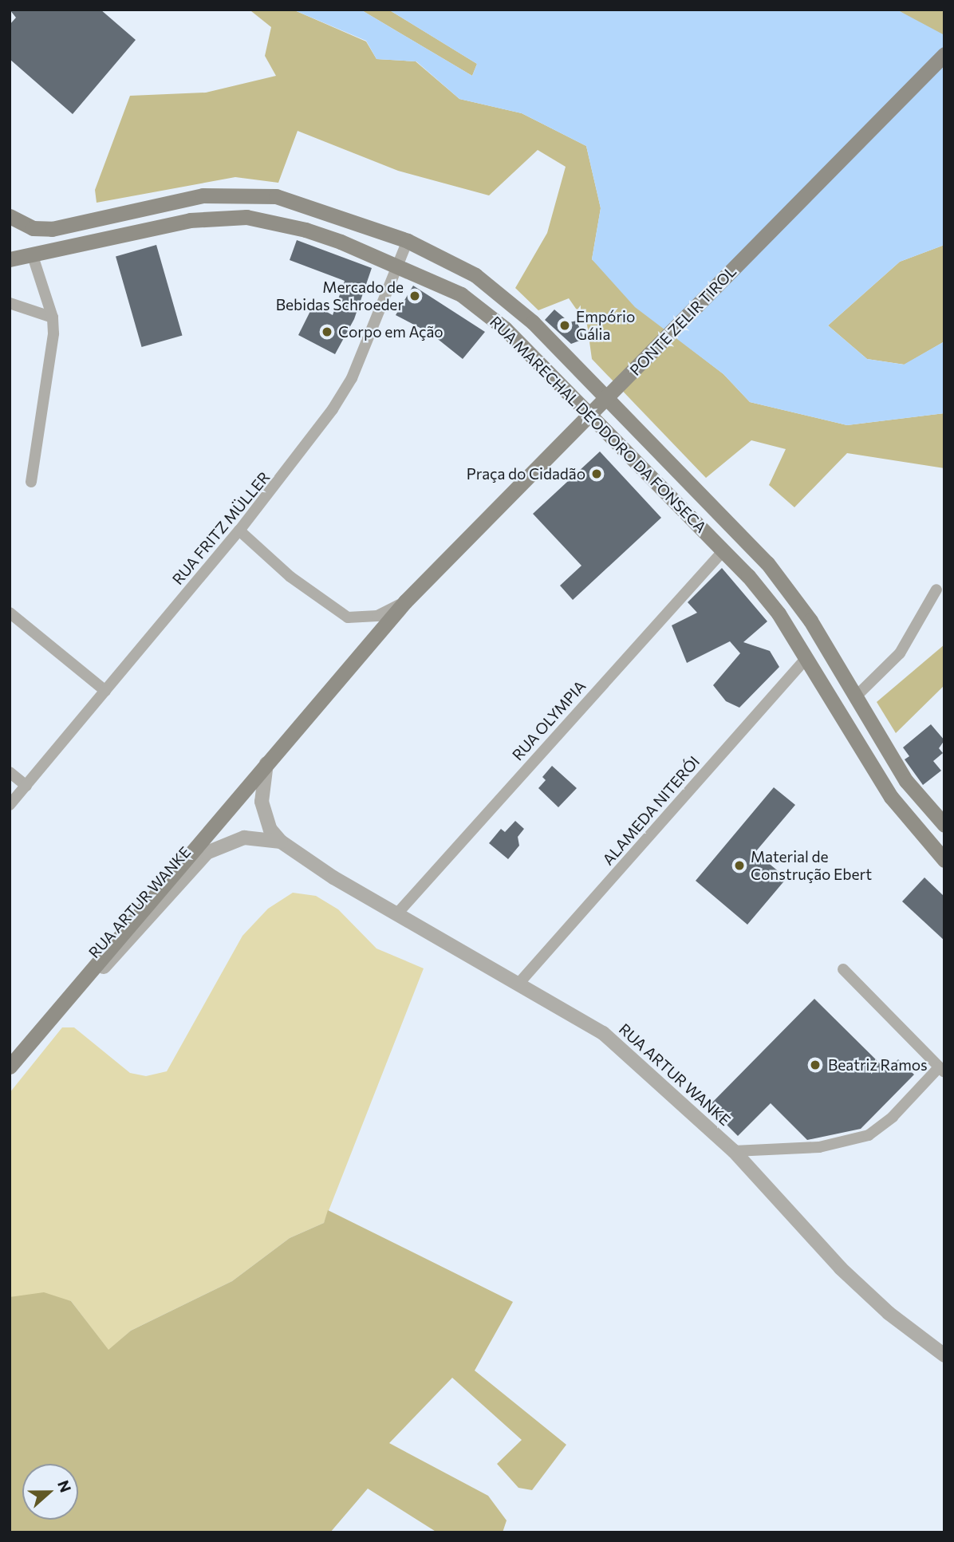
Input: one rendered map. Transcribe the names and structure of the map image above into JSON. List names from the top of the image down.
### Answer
{
  "streets": {
    "main road": ["PONTE ZELIR TIROL", "RUA MARECHAL DEODORO DA FONSECA"],
    "street": [
      "RUA FRITZ MÜLLER",
      "RUA OLYMPIA",
      "ALAMEDA NITERÓI",
      "RUA ARTUR WANKE"
    ]
  },
  "crossings": [
    ["PONTE ZELIR TIROL", "RUA ARTUR WANKE"],
    ["RUA MARECHAL DEODORO DA FONSECA", "RUA FRITZ MÜLLER"],
    ["RUA MARECHAL DEODORO DA FONSECA", "RUA OLYMPIA"],
    ["RUA MARECHAL DEODORO DA FONSECA", "ALAMEDA NITERÓI"],
    ["RUA OLYMPIA", "RUA ARTUR WANKE"],
    ["ALAMEDA NITERÓI", "RUA ARTUR WANKE"]
  ],
  "places": [
    "Mercado de Bebidas Schroeder",
    "Empório Gália",
    "Corpo em Ação",
    "Praça do Cidadão",
    "Material de Construção Ebert",
    "Beatriz Ramos"
  ],
  "north": "right"
}
